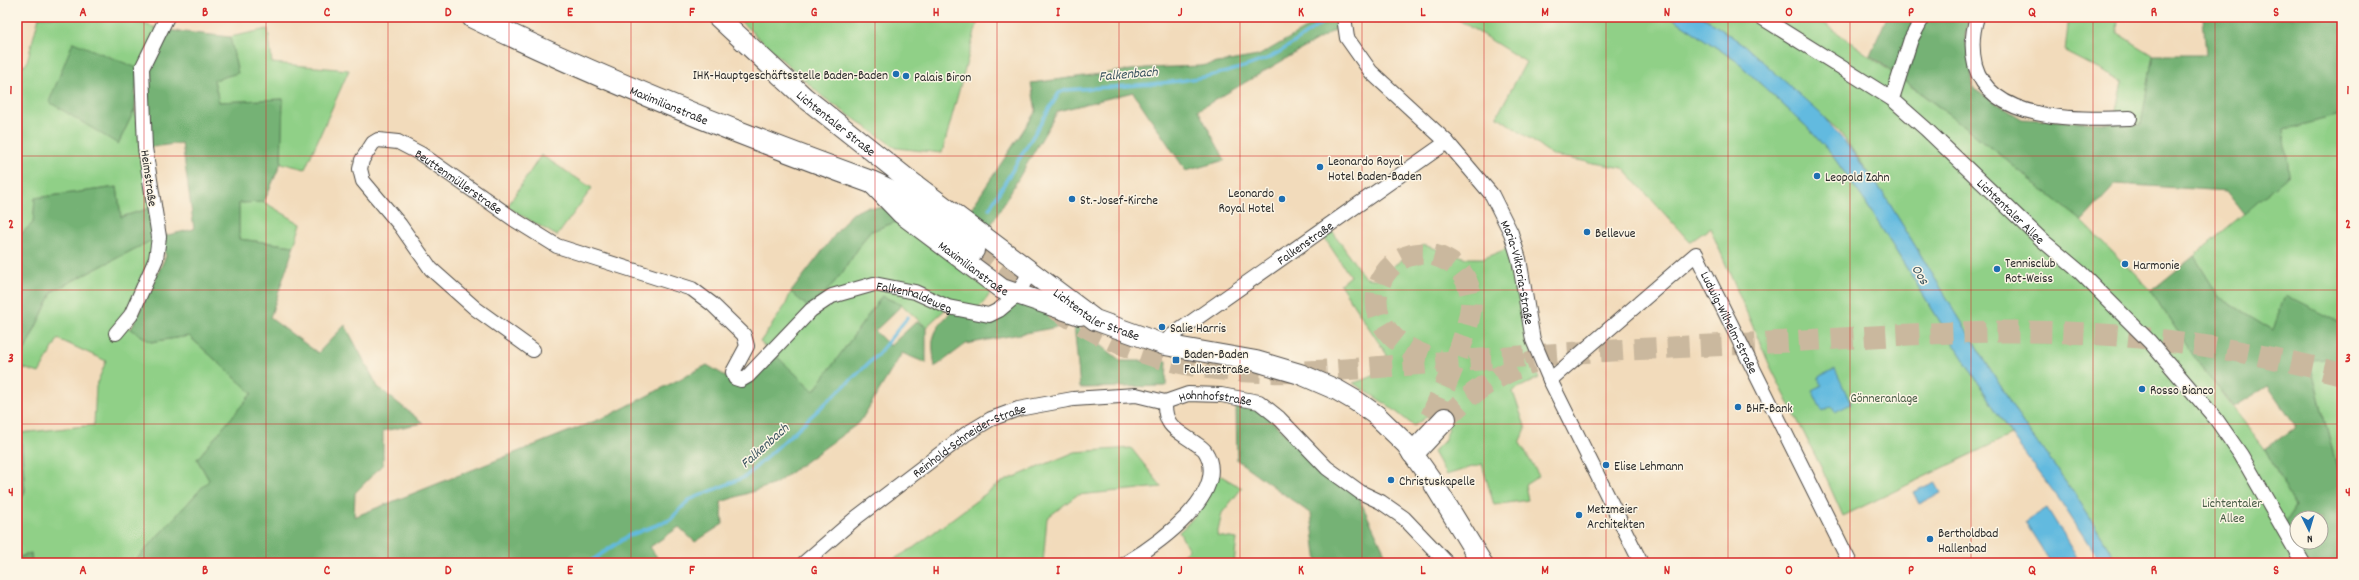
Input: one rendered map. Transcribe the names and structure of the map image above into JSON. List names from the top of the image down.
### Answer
{
  "streets": {
    "main road": ["Maximilianstraße", "Lichtentaler Straße"],
    "street": [
      "Heimstraße",
      "Beuttenmüllerstraße",
      "Lichtentaler Allee",
      "Falkenstraße",
      "Maria-Viktoria-Straße",
      "Falkenhaldeweg",
      "Ludwig-Wilhelm-Straße",
      "Hahnhofstraße",
      "Reinhold-Schneider-Straße"
    ]
  },
  "crossings": [
    ["Maximilianstraße", "Lichtentaler Straße"],
    ["Maximilianstraße", "Falkenhaldeweg"],
    ["Lichtentaler Straße", "Falkenstraße"],
    ["Lichtentaler Straße", "Falkenhaldeweg"],
    ["Beuttenmüllerstraße", "Falkenhaldeweg"],
    ["Falkenstraße", "Maria-Viktoria-Straße"],
    ["Maria-Viktoria-Straße", "Ludwig-Wilhelm-Straße"],
    ["Hahnhofstraße", "Reinhold-Schneider-Straße"]
  ],
  "water": ["Falkenbach", "Oos"],
  "parks": ["Gönneranlage", "Lichtentaler Allee"],
  "places": {
    "other": [
      "IHK-Hauptgeschäftsstelle Baden-Baden",
      "Palais Biron",
      "Leonardo Royal Hotel Baden-Baden",
      "Leopold Zahn",
      "St.-Josef-Kirche",
      "Leonardo Royal Hotel",
      "Bellevue",
      "Harmonie",
      "Tennisclub Rot-Weiss",
      "Salie Harris",
      "Rosso Bianco",
      "BHF-Bank",
      "Elise Lehmann",
      "Christuskapelle",
      "Metzmeier Architekten",
      "Bertholdbad Hallenbad"
    ],
    "transit": ["Baden-Baden Falkenstraße"]
  },
  "north": "bottom",
  "grid": {
    "columns": [
      "A",
      "B",
      "C",
      "D",
      "E",
      "F",
      "G",
      "H",
      "I",
      "J",
      "K",
      "L",
      "M",
      "N",
      "O",
      "P",
      "Q",
      "R",
      "S"
    ],
    "rows": [
      "1",
      "2",
      "3",
      "4"
    ]
  }
}
